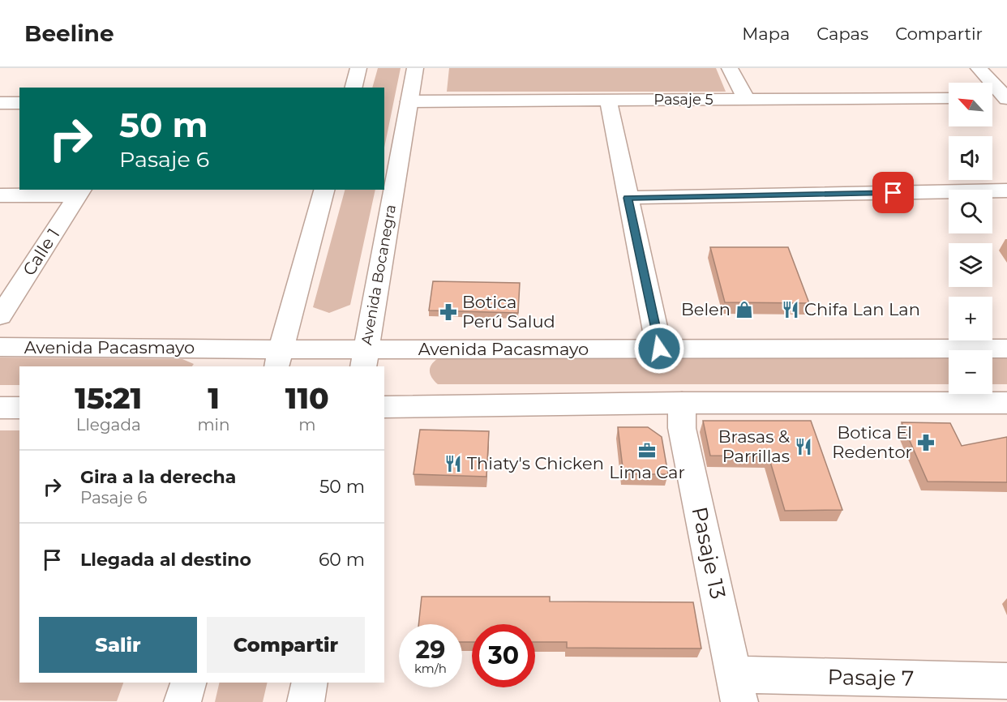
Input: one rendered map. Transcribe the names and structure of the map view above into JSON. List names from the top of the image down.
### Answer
{
  "streets": {
    "street": [
      "Pasaje 5",
      "Calle 1",
      "Avenida Bocanegra",
      "Avenida Pacasmayo",
      "Pasaje 13",
      "Pasaje 7"
    ]
  },
  "crossings": [
    ["Pasaje 5", "Avenida Bocanegra"],
    ["Avenida Bocanegra", "Avenida Pacasmayo"],
    ["Pasaje 13", "Pasaje 7"]
  ],
  "places": {
    "shop": ["Belen"],
    "restaurant": ["Chifa Lan Lan", "Brasas & Parrillas", "Thiaty's Chicken"],
    "pharmacy": ["Botica Perú Salud", "Botica El Redentor"],
    "office": ["Lima Car"]
  },
  "north": "top left",
  "page": {
    "header": "Beeline",
    "nav": ["Mapa", "Capas", "Compartir"],
    "map_buttons": ["+", "−"],
    "turn": ["50 m", "Pasaje 6"],
    "eta": [
      "15:21",
      "Llegada",
      "1",
      "min",
      "110",
      "m"
    ],
    "list": [
      {
        "name": "Gira a la derecha",
        "note": "Pasaje 6",
        "value": "50 m"
      },
      {
        "name": "Llegada al destino",
        "value": "60 m"
      }
    ],
    "buttons": ["Salir", "Compartir"],
    "speed": "29 km/h",
    "limit": "30"
  }
}
